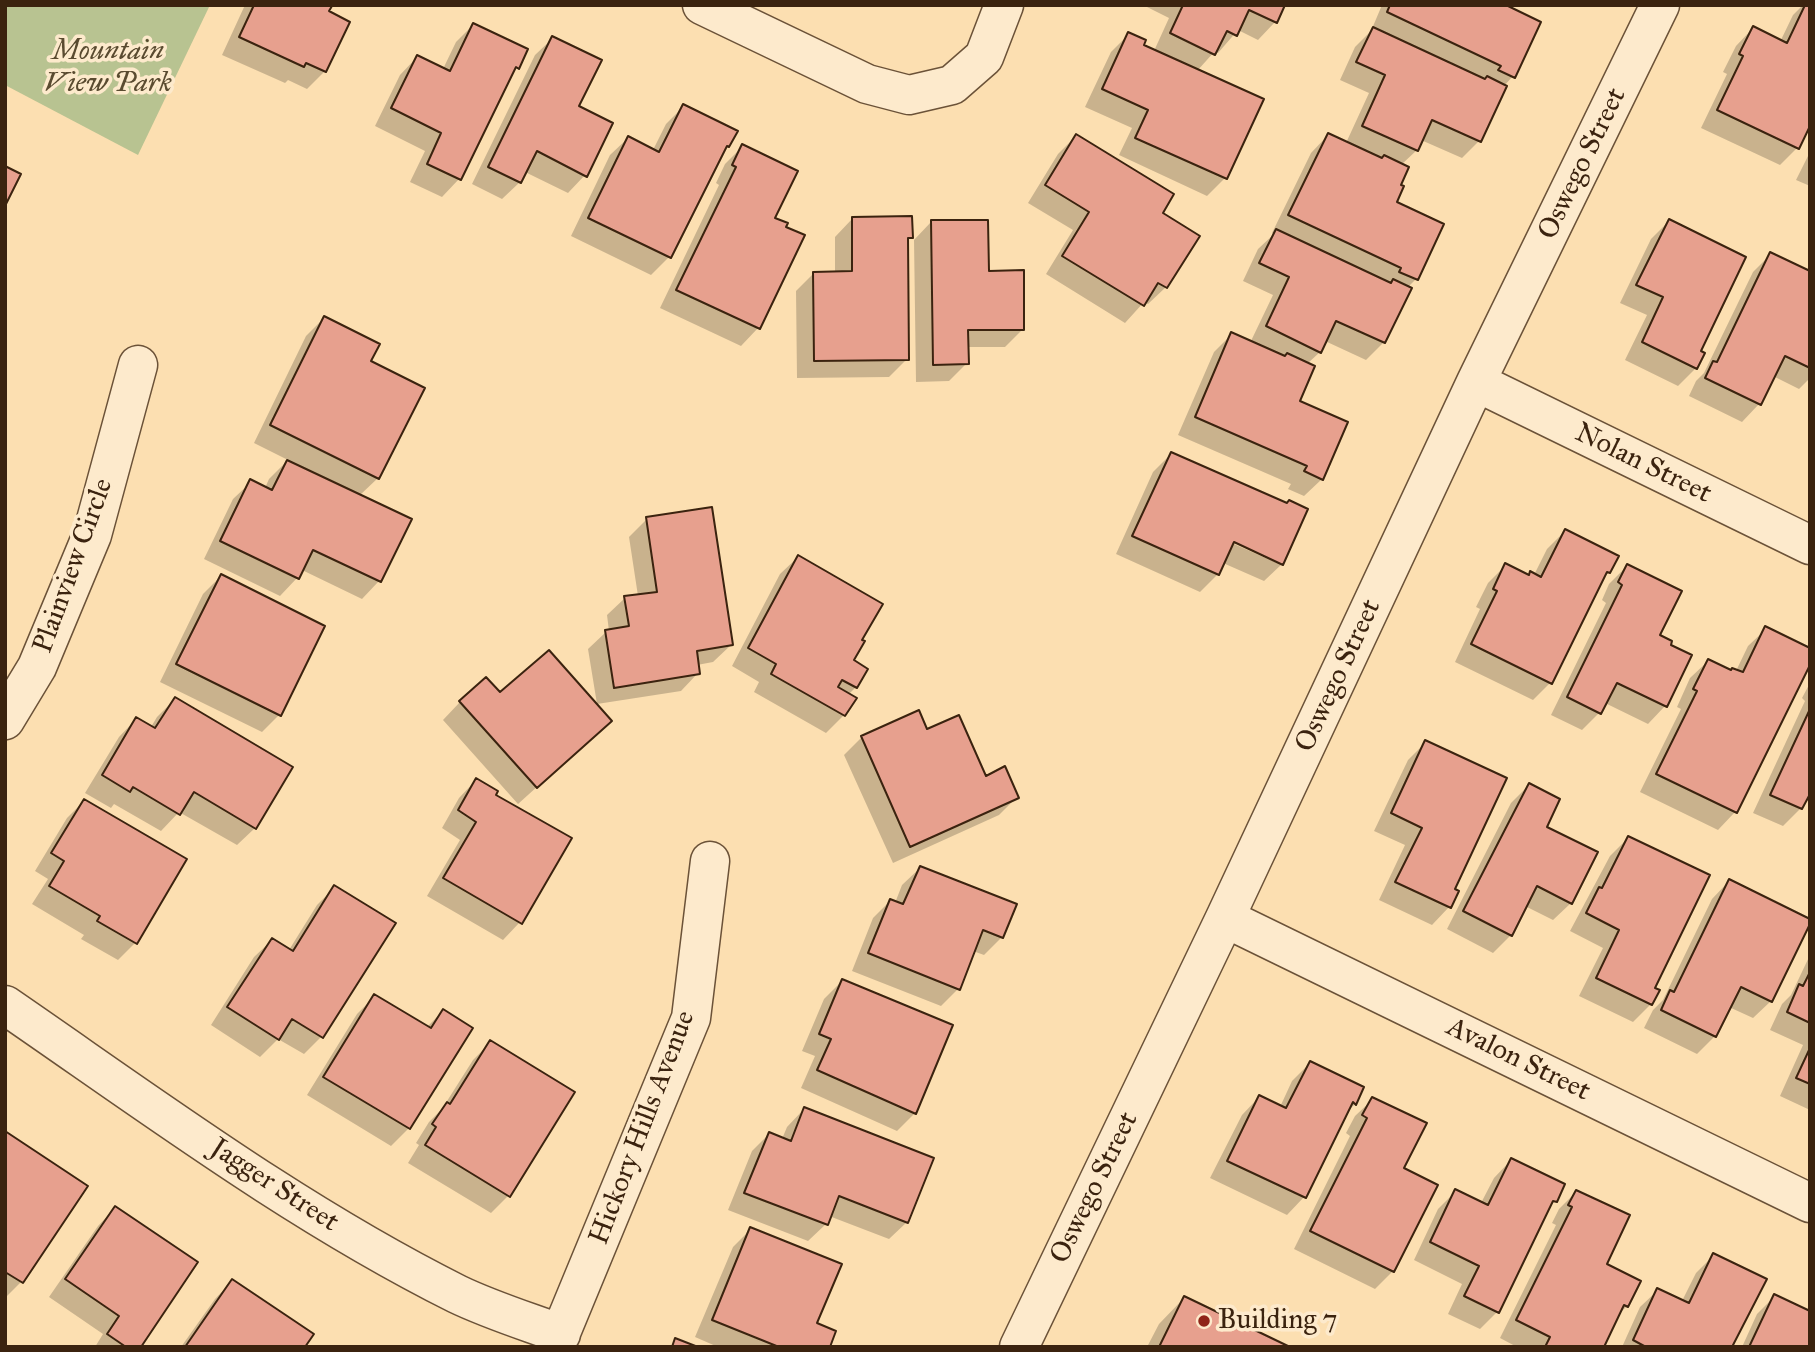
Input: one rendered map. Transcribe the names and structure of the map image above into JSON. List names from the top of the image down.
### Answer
{
  "streets": {
    "street": [
      "Oswego Street",
      "Nolan Street",
      "Plainview Circle",
      "Avalon Street",
      "Hickory Hills Avenue",
      "Jagger Street"
    ]
  },
  "crossings": [
    ["Oswego Street", "Nolan Street"],
    ["Oswego Street", "Avalon Street"],
    ["Hickory Hills Avenue", "Jagger Street"]
  ],
  "parks": ["Mountain View Park"],
  "places": ["Building 7"]
}
